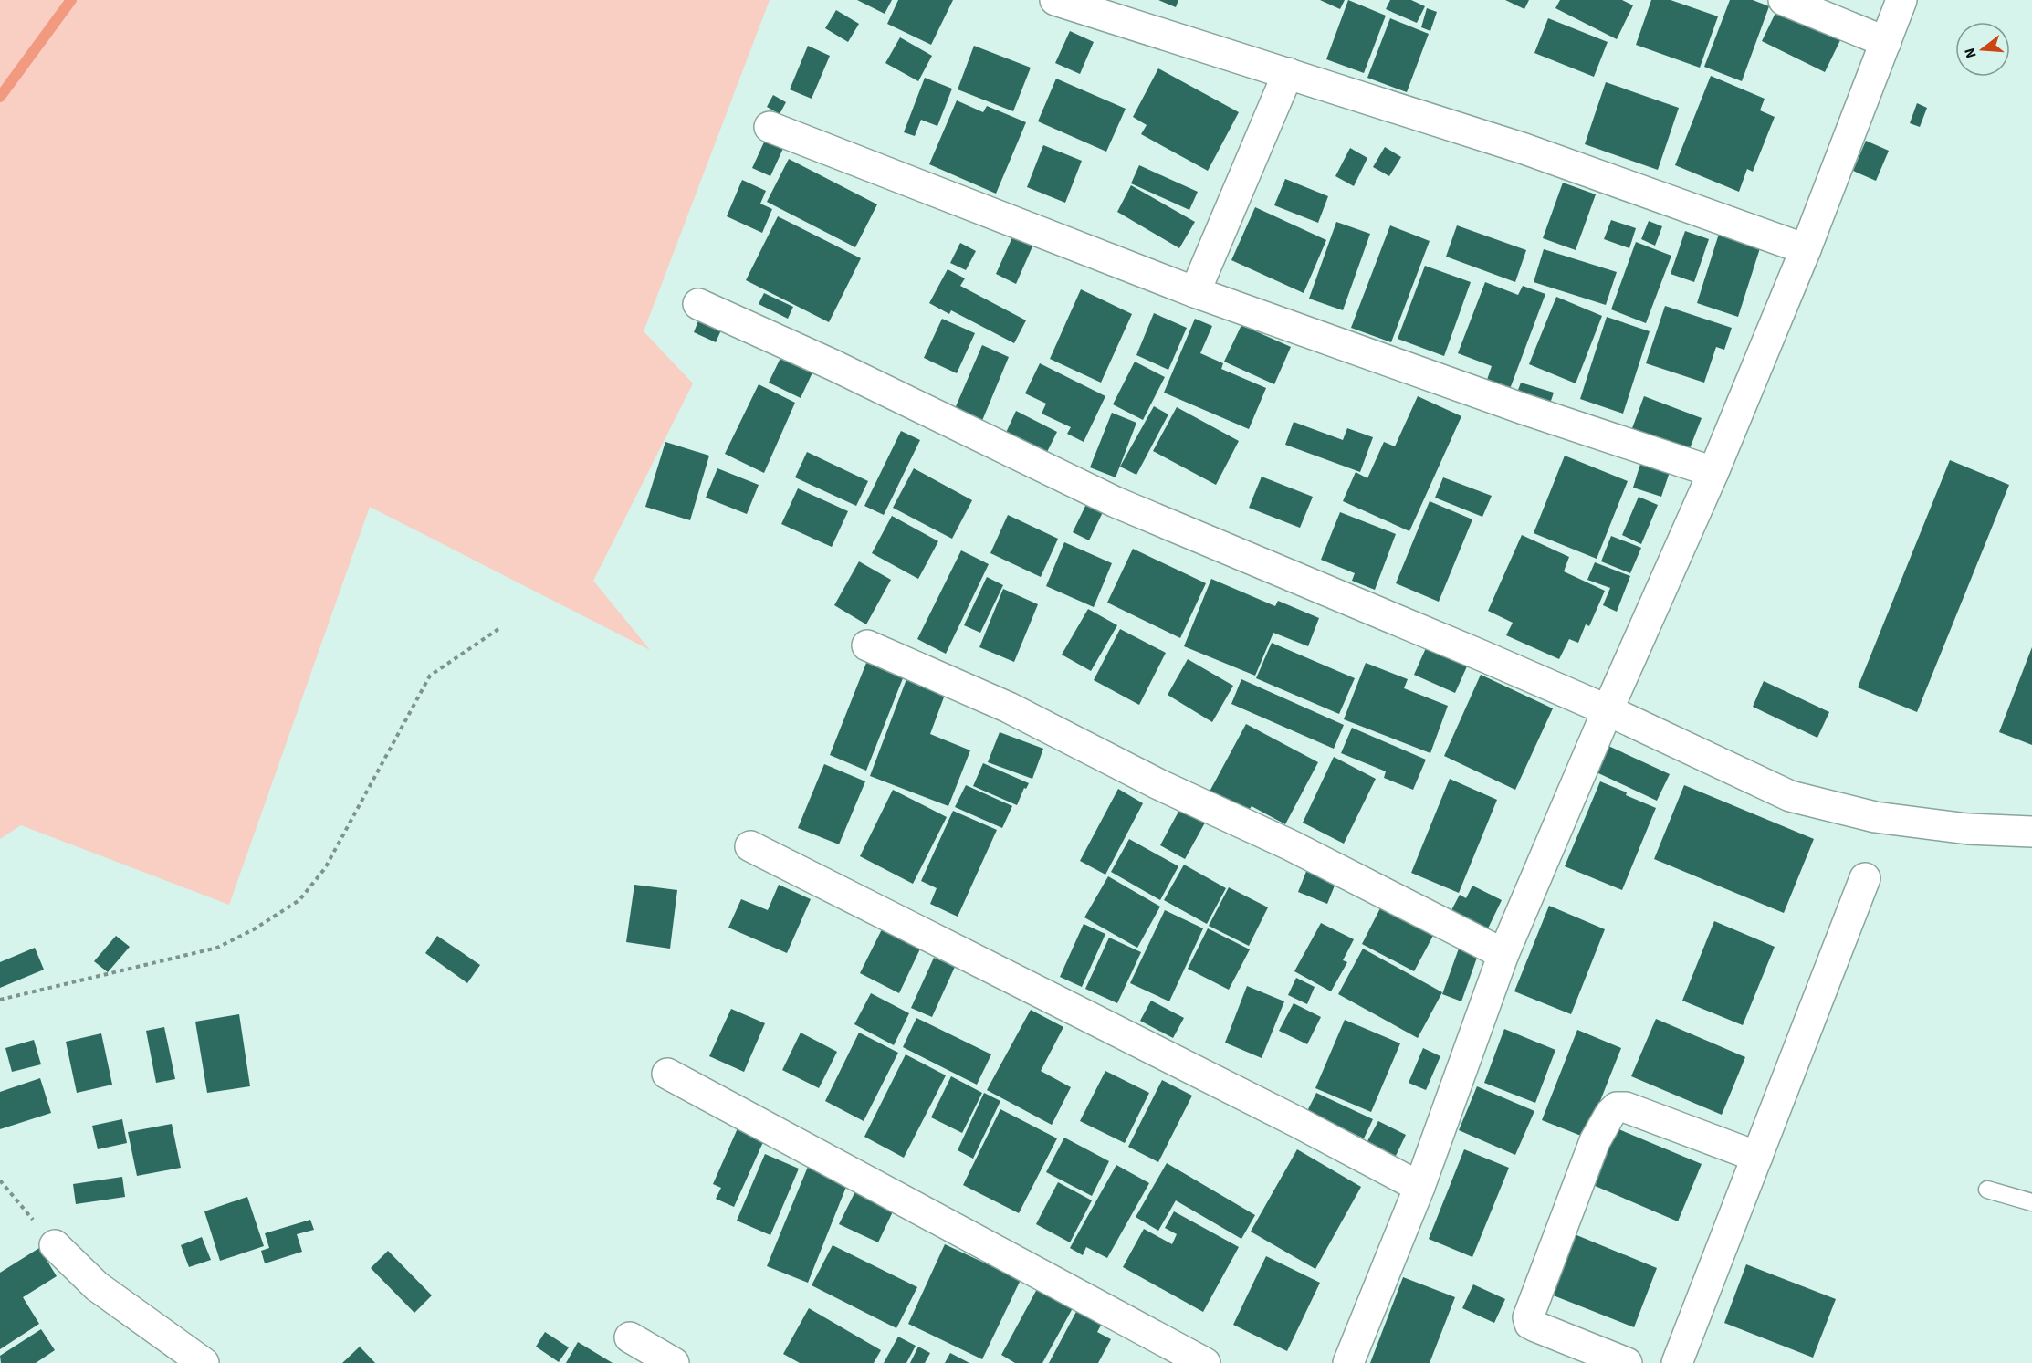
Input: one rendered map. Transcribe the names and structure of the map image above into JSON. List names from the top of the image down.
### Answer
{
  "north": "left"
}
